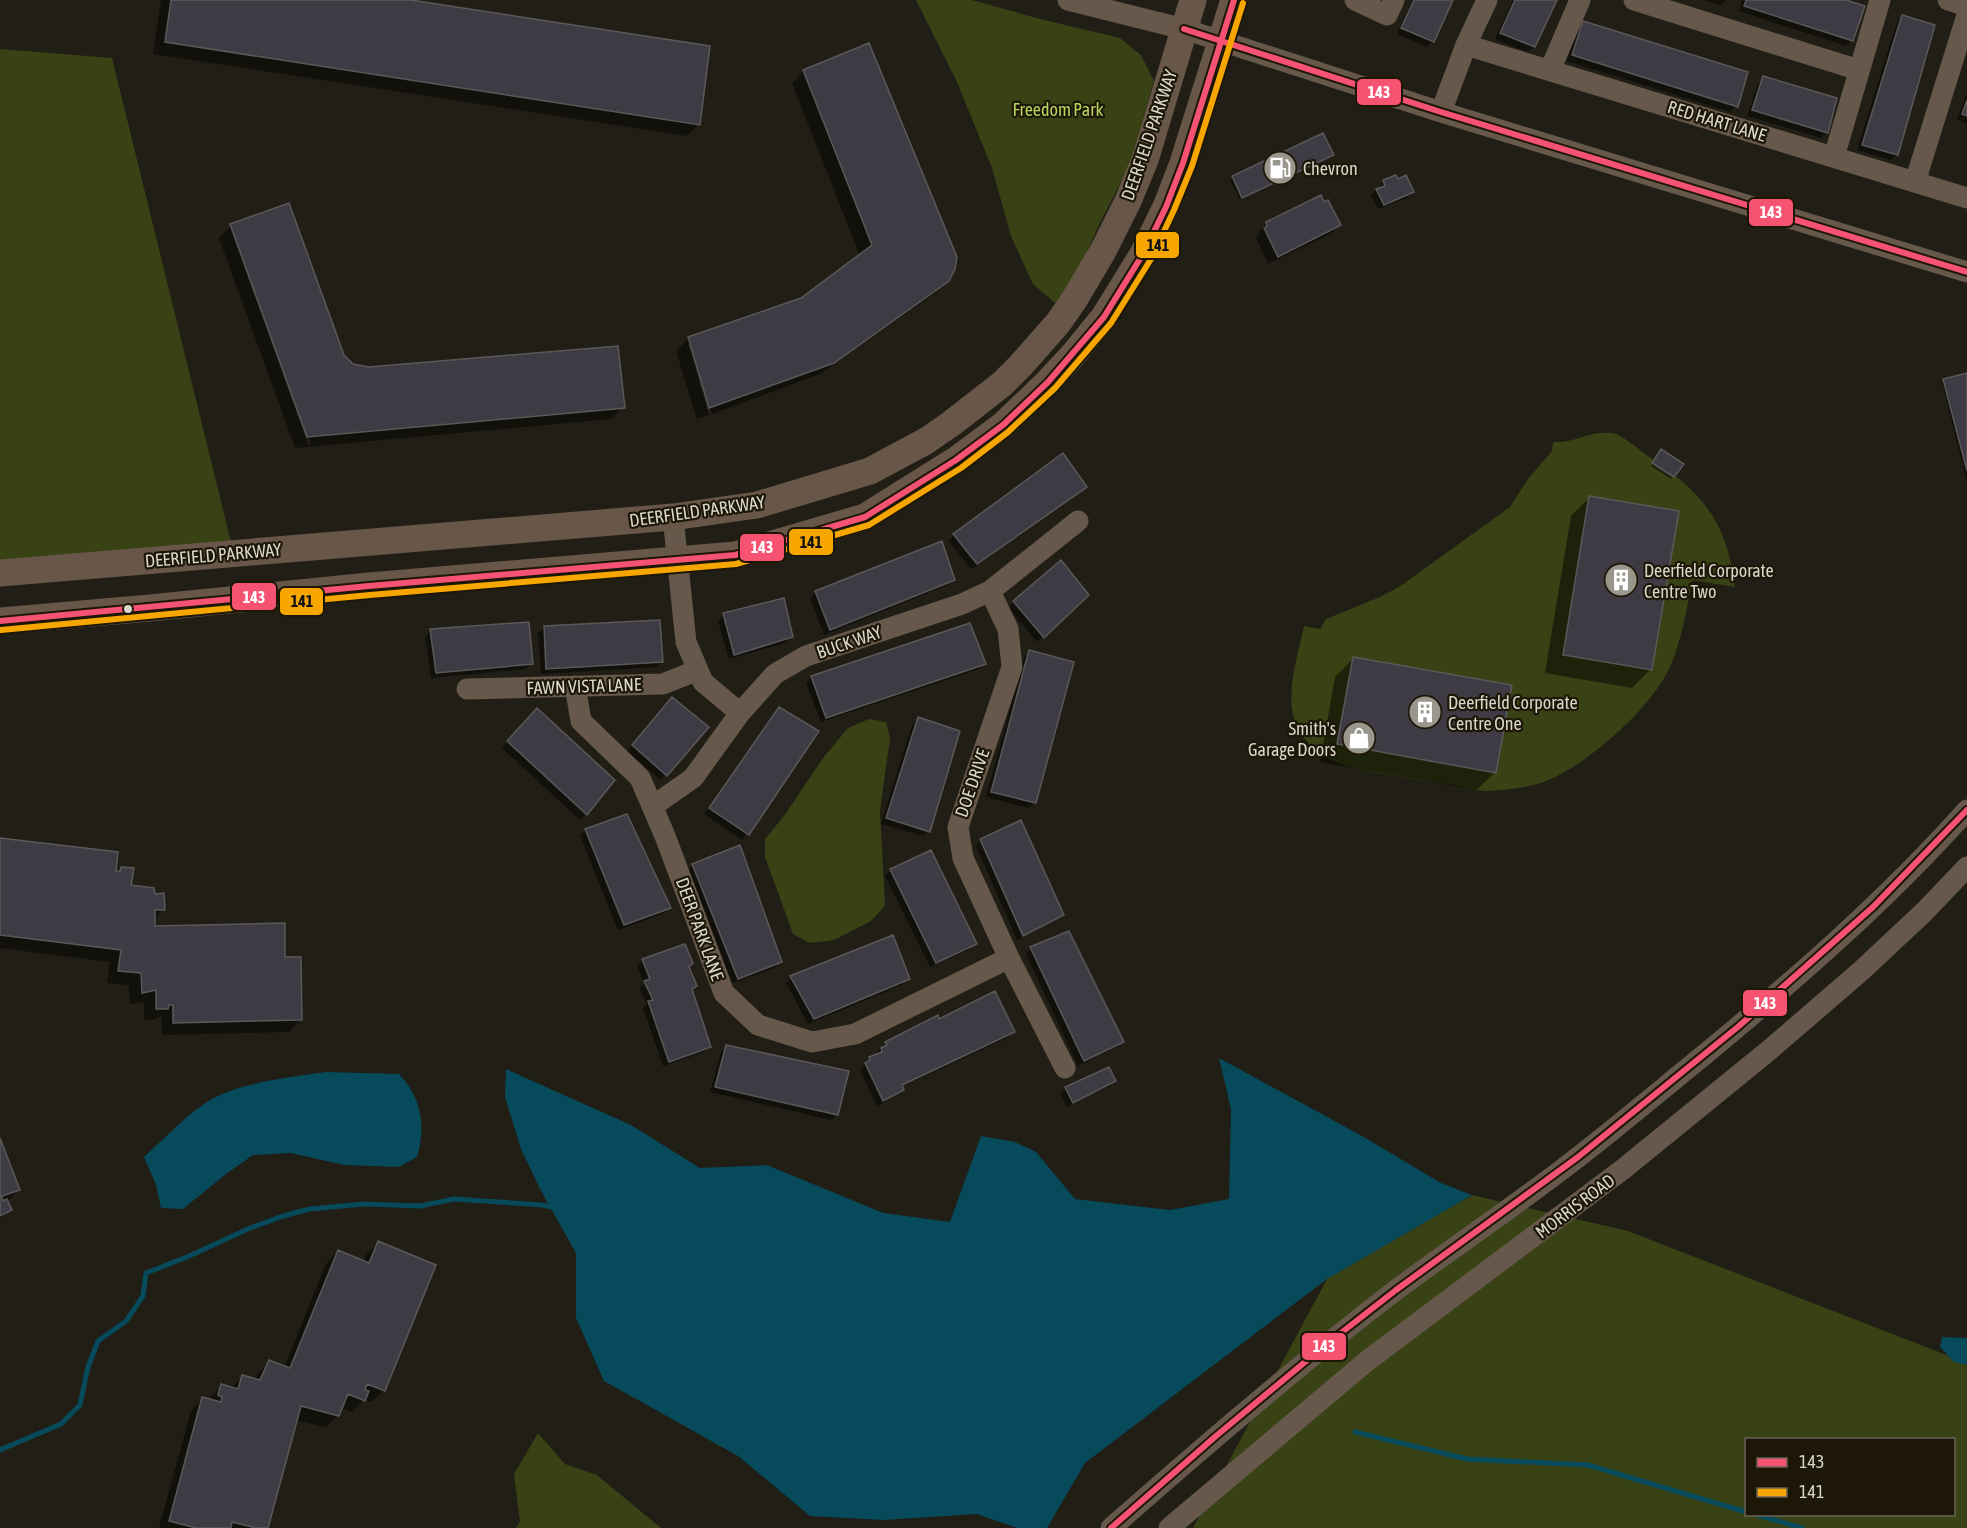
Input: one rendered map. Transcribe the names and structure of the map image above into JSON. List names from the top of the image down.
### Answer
{
  "streets": {
    "main road": ["DEERFIELD PARKWAY"],
    "street": [
      "RED HART LANE",
      "BUCK WAY",
      "FAWN VISTA LANE",
      "DOE DRIVE",
      "DEER PARK LANE",
      "MORRIS ROAD"
    ]
  },
  "crossings": [
    ["BUCK WAY", "DOE DRIVE"],
    ["BUCK WAY", "DEER PARK LANE"],
    ["FAWN VISTA LANE", "DEER PARK LANE"],
    ["DOE DRIVE", "DEER PARK LANE"]
  ],
  "parks": ["Freedom Park"],
  "places": {
    "fuel station": ["Chevron"],
    "building": ["Deerfield Corporate Centre Two", "Deerfield Corporate Centre One"],
    "shop": ["Smith's Garage Doors"]
  },
  "lines": ["transit line 143", "transit line 141"],
  "legend": ["143", "141"]
}
